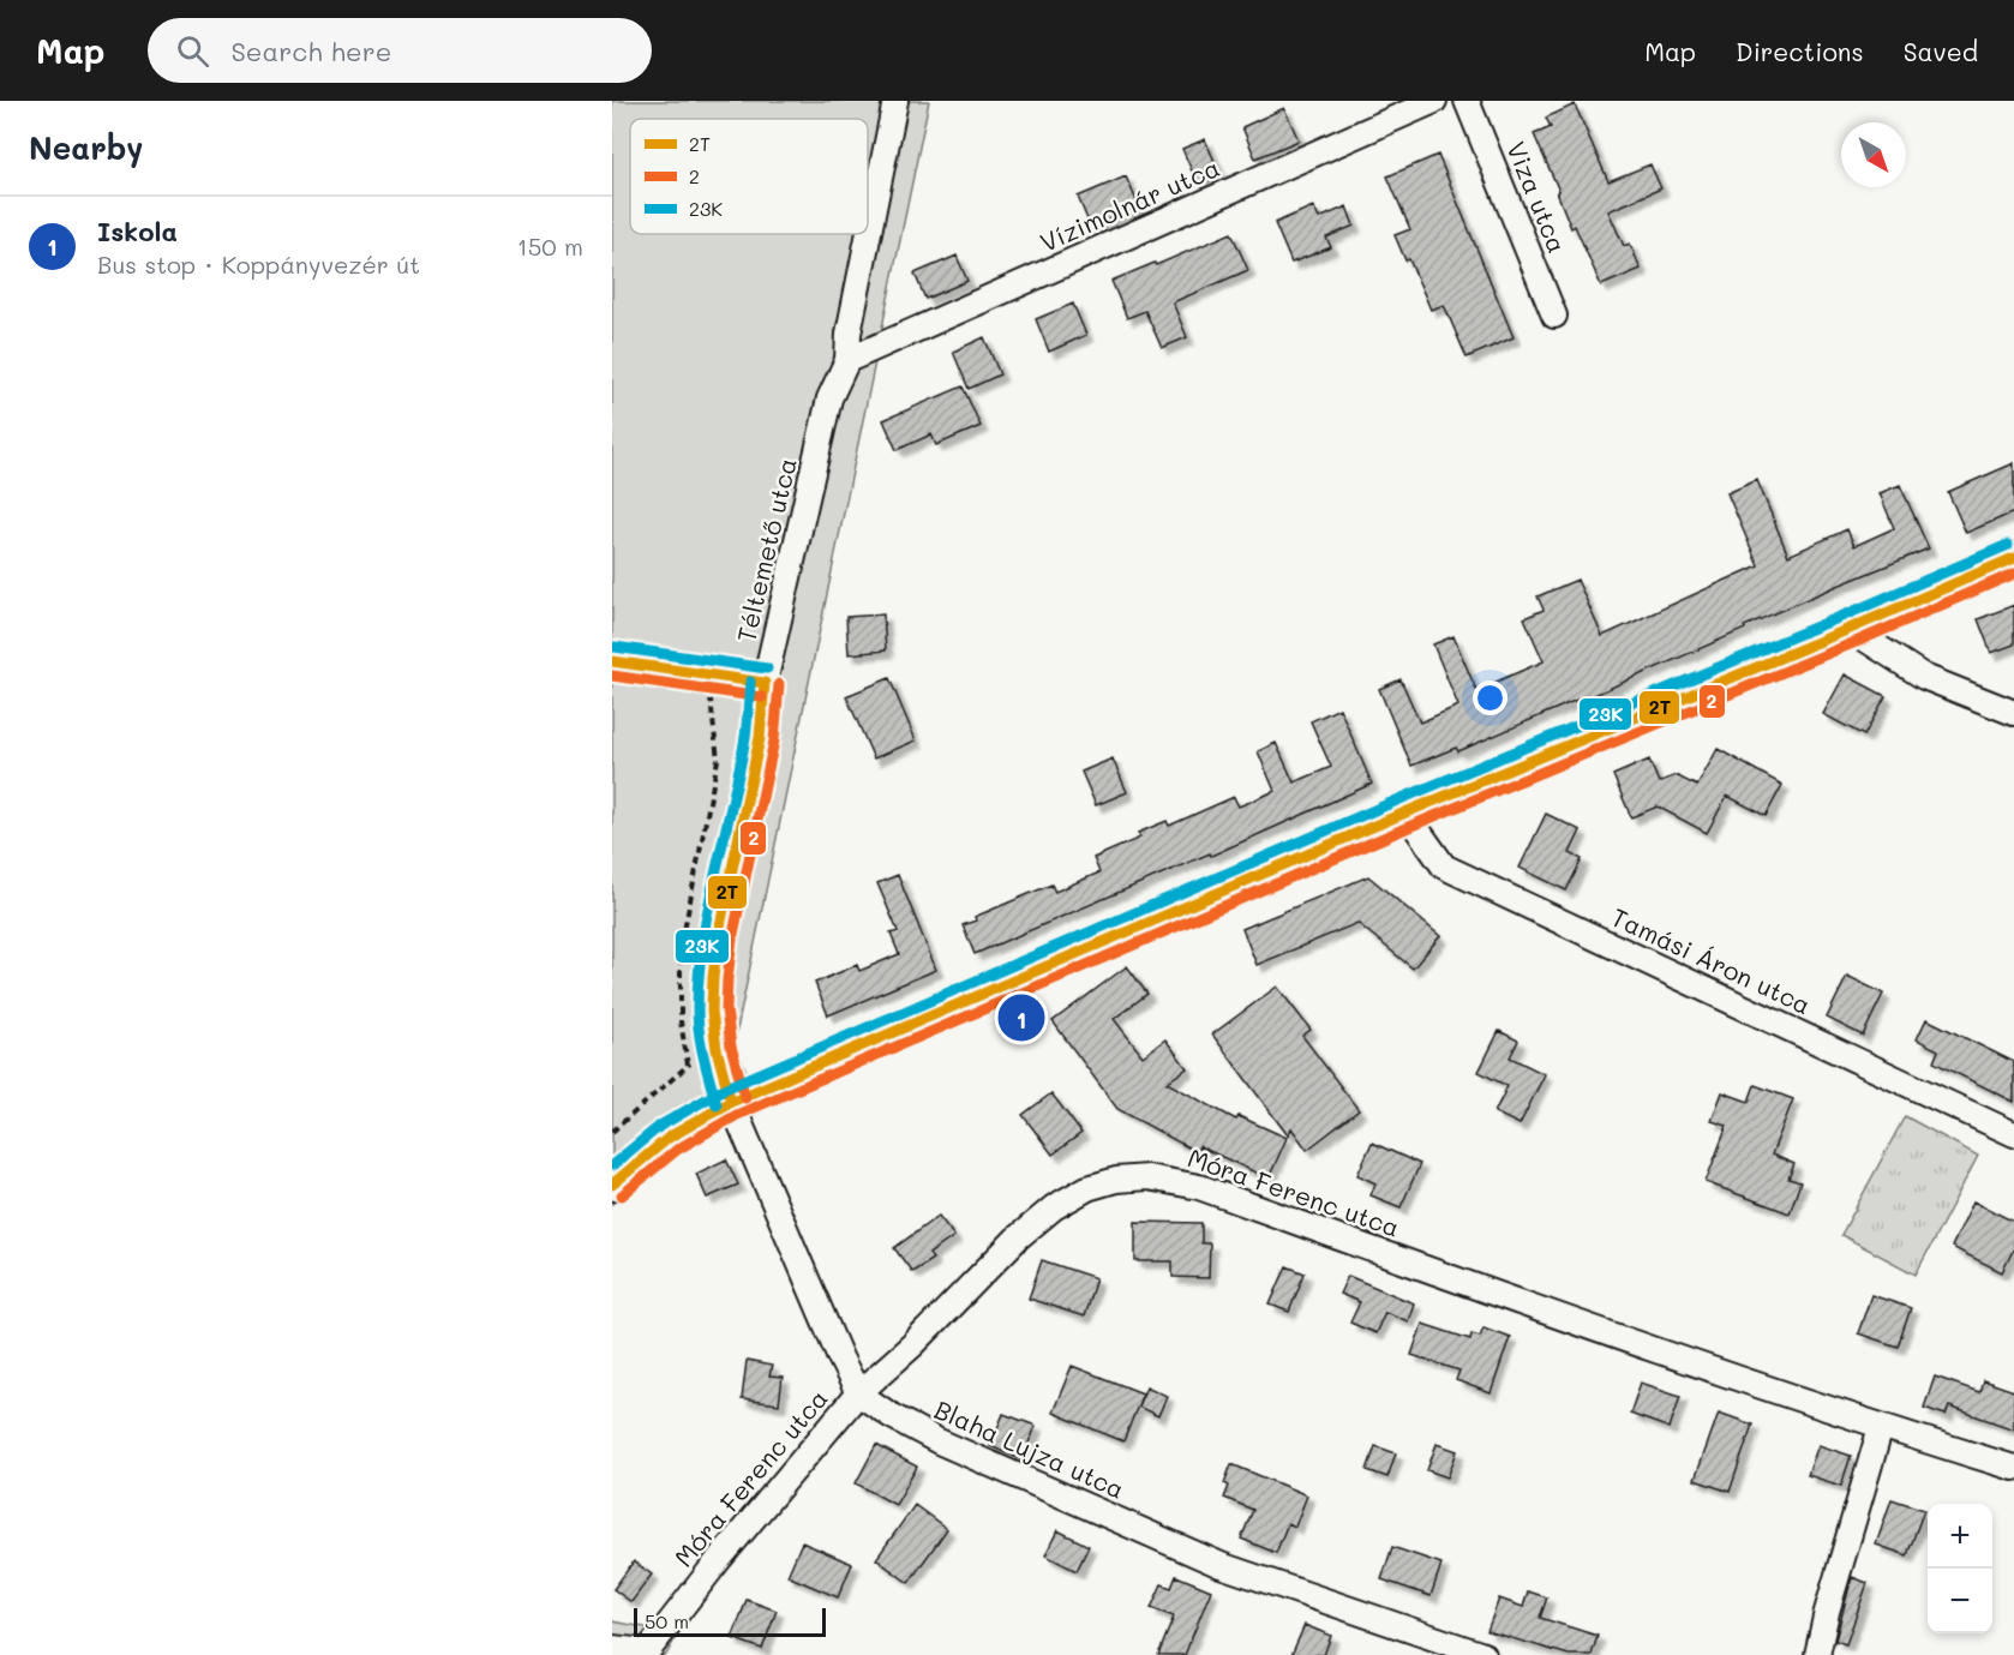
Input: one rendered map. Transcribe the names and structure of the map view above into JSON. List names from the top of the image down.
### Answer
{
  "streets": {
    "street": [
      "Viza utca",
      "Vízimolnár utca",
      "Téltemető utca",
      "Tamási Áron utca",
      "Móra Ferenc utca",
      "Blaha Lujza utca"
    ]
  },
  "crossings": [
    ["Vízimolnár utca", "Téltemető utca"],
    ["Móra Ferenc utca", "Blaha Lujza utca"]
  ],
  "lines": ["transit line 23K", "transit line 2T", "transit line 2"],
  "legend": ["2T", "2", "23K"],
  "scale_bar": "50 m",
  "north": "bottom right",
  "page": {
    "header": "Map",
    "search": "Search here",
    "nav": ["Map", "Directions", "Saved"],
    "heading": "Nearby",
    "list": [
      {
        "mark": "1",
        "name": "Iskola",
        "note": "Bus stop · Koppányvezér út",
        "value": "150 m"
      }
    ],
    "pins": "1",
    "map_buttons": ["+", "−"],
    "scale": "50 m"
  }
}
